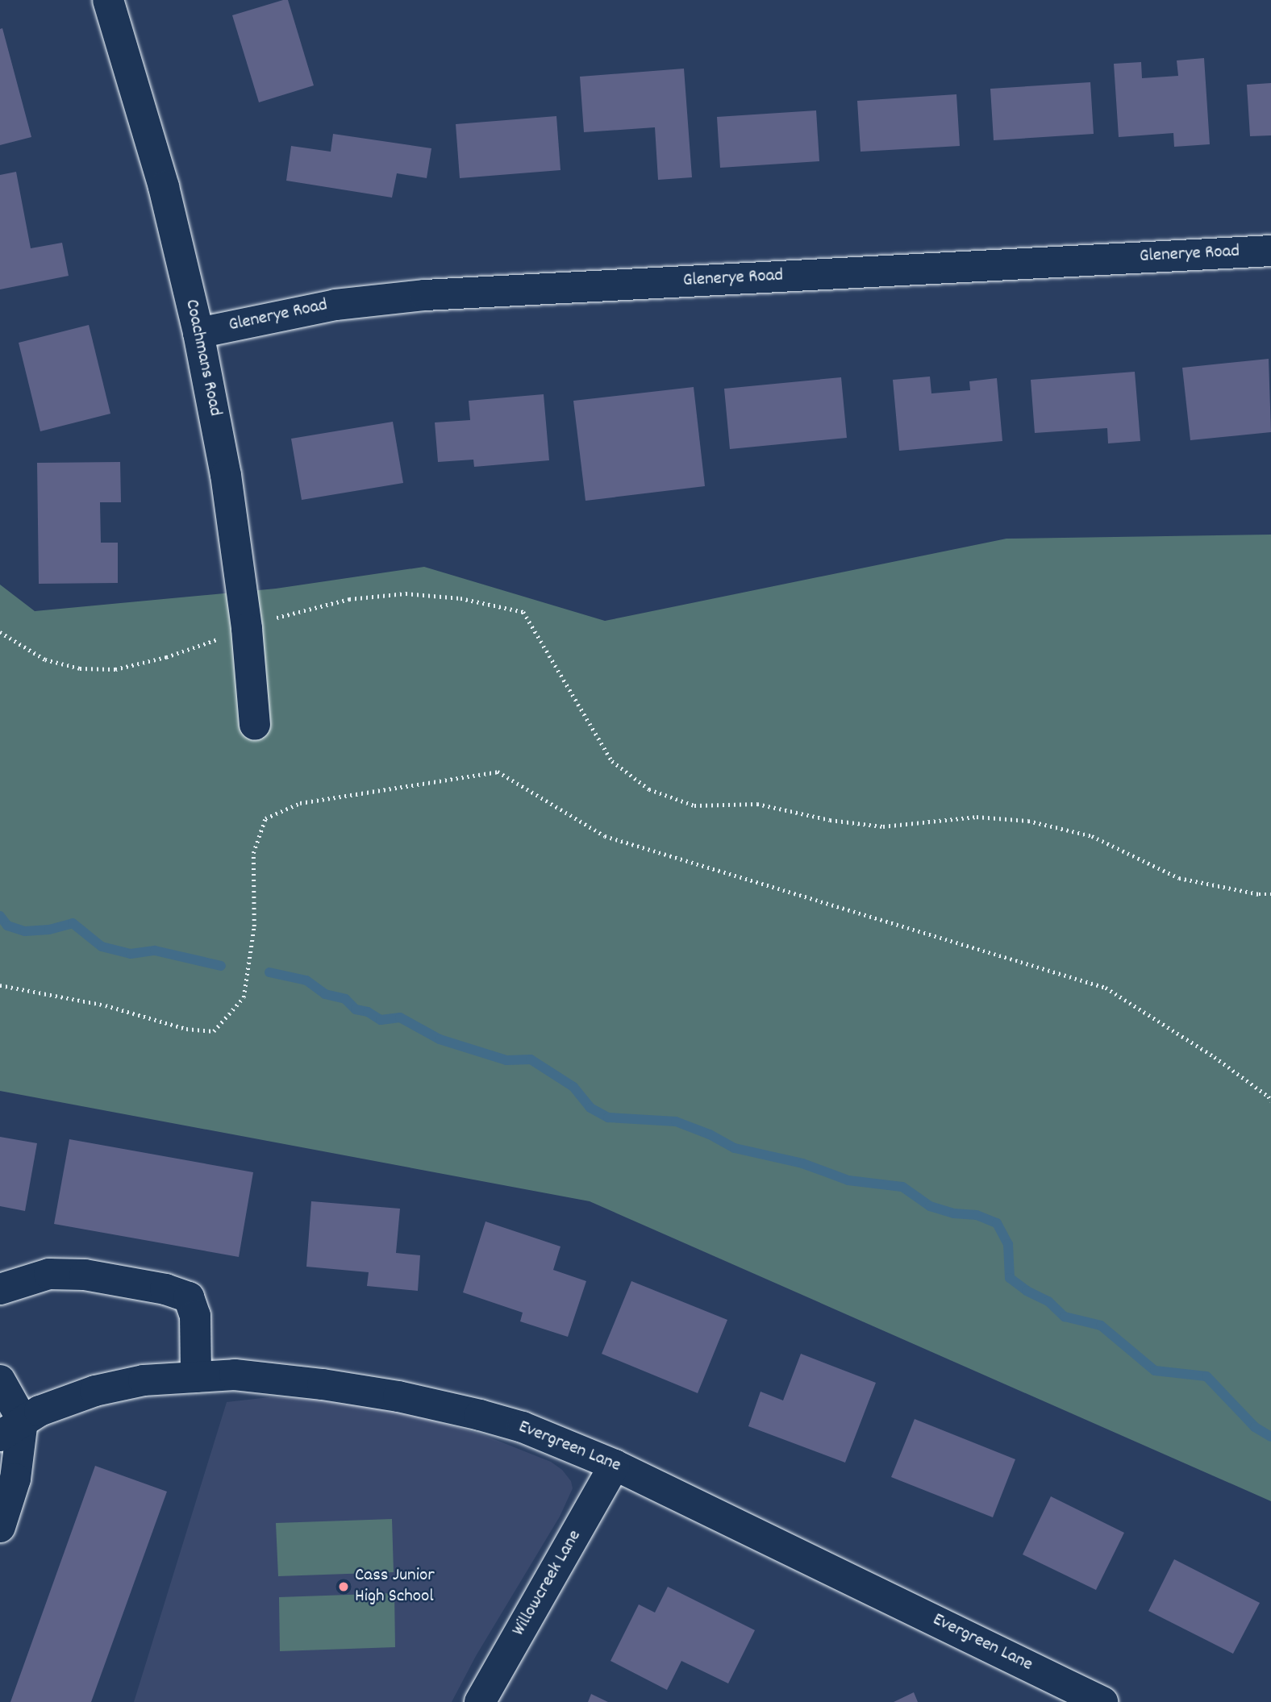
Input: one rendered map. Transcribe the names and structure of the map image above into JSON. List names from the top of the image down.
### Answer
{
  "streets": {
    "street": [
      "Glenerye Road",
      "Coachmans Road",
      "Evergreen Lane",
      "Willowcreek Lane"
    ]
  },
  "crossings": [
    ["Glenerye Road", "Coachmans Road"],
    ["Evergreen Lane", "Willowcreek Lane"]
  ],
  "places": ["Cass Junior High School"]
}
